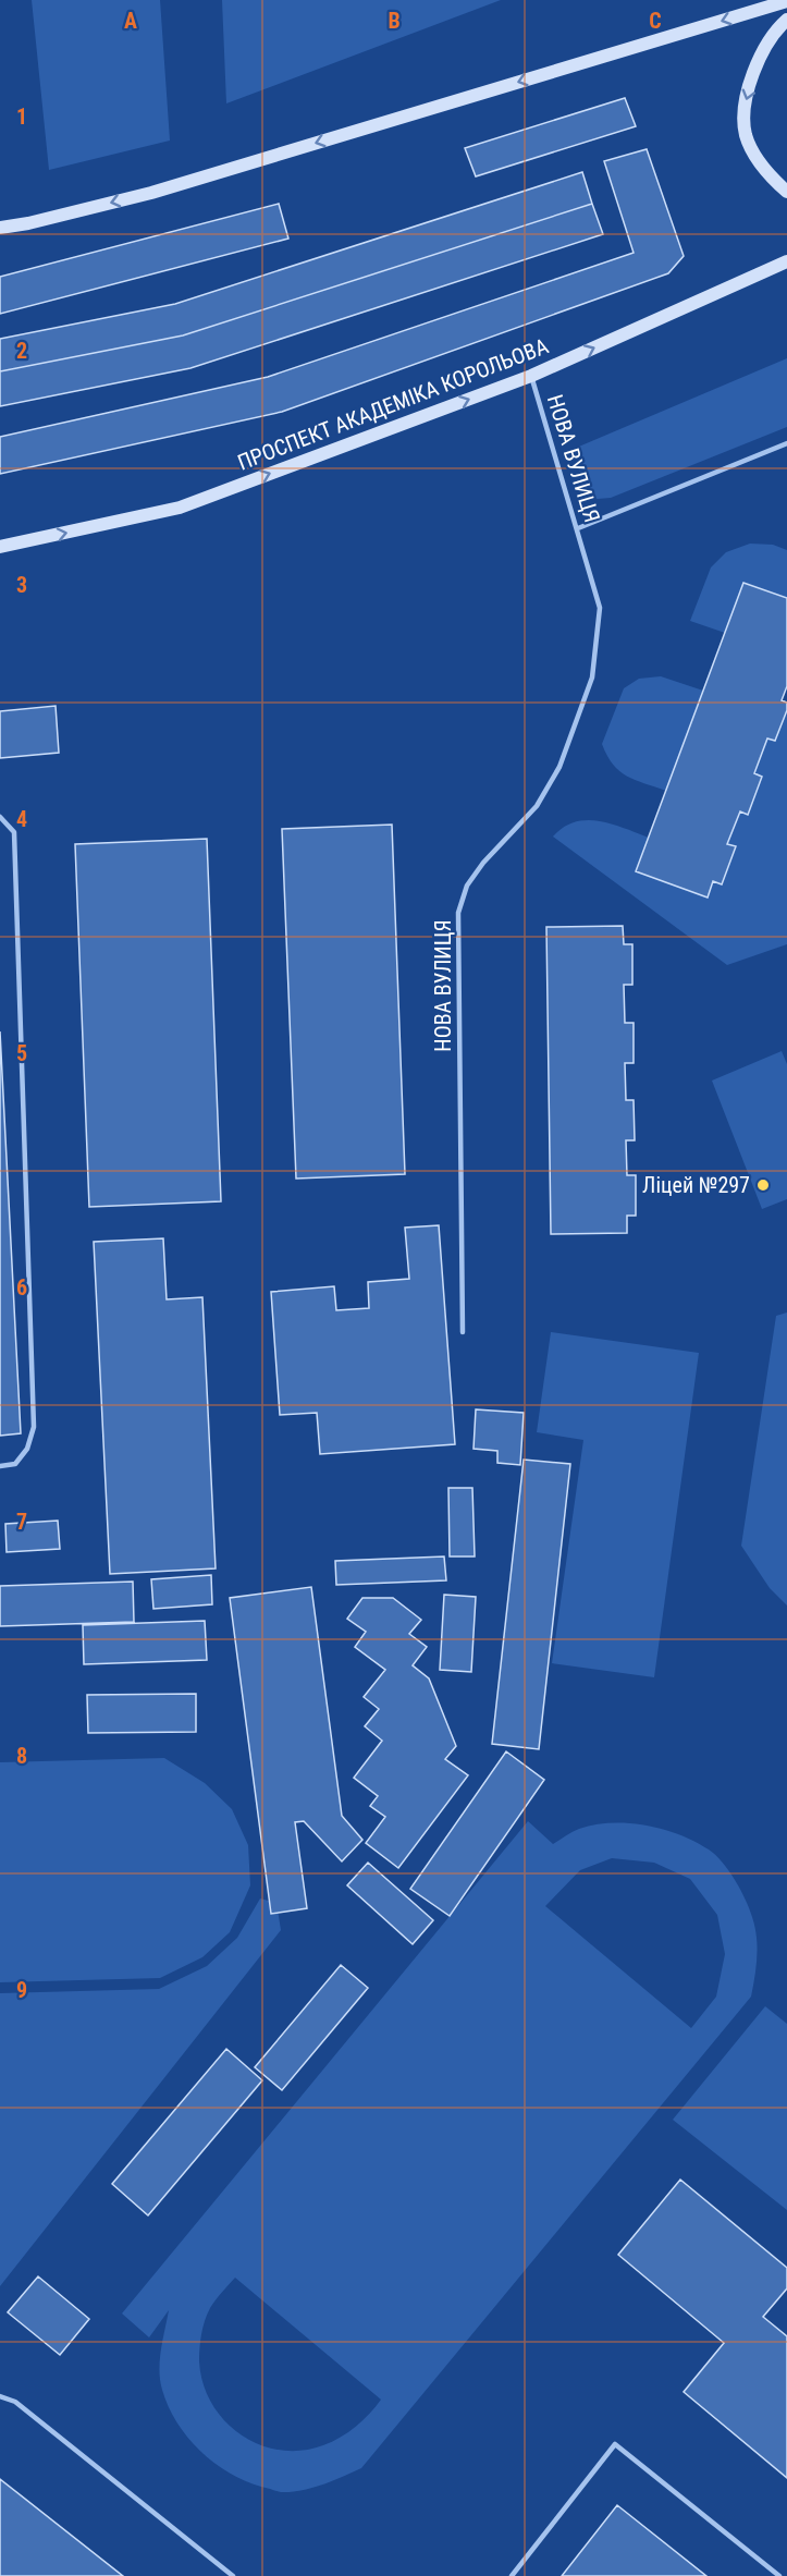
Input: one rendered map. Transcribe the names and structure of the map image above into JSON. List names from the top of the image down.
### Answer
{
  "streets": {
    "main road": ["ПРОСПЕКТ АКАДЕМІКА КОРОЛЬОВА"],
    "lane": ["НОВА ВУЛИЦЯ"]
  },
  "crossings": [
    ["ПРОСПЕКТ АКАДЕМІКА КОРОЛЬОВА", "НОВА ВУЛИЦЯ"]
  ],
  "one_way": ["ПРОСПЕКТ АКАДЕМІКА КОРОЛЬОВА"],
  "places": ["Ліцей №297"],
  "grid": {
    "columns": ["A", "B", "C"],
    "rows": [
      "1",
      "2",
      "3",
      "4",
      "5",
      "6",
      "7",
      "8",
      "9"
    ]
  }
}
